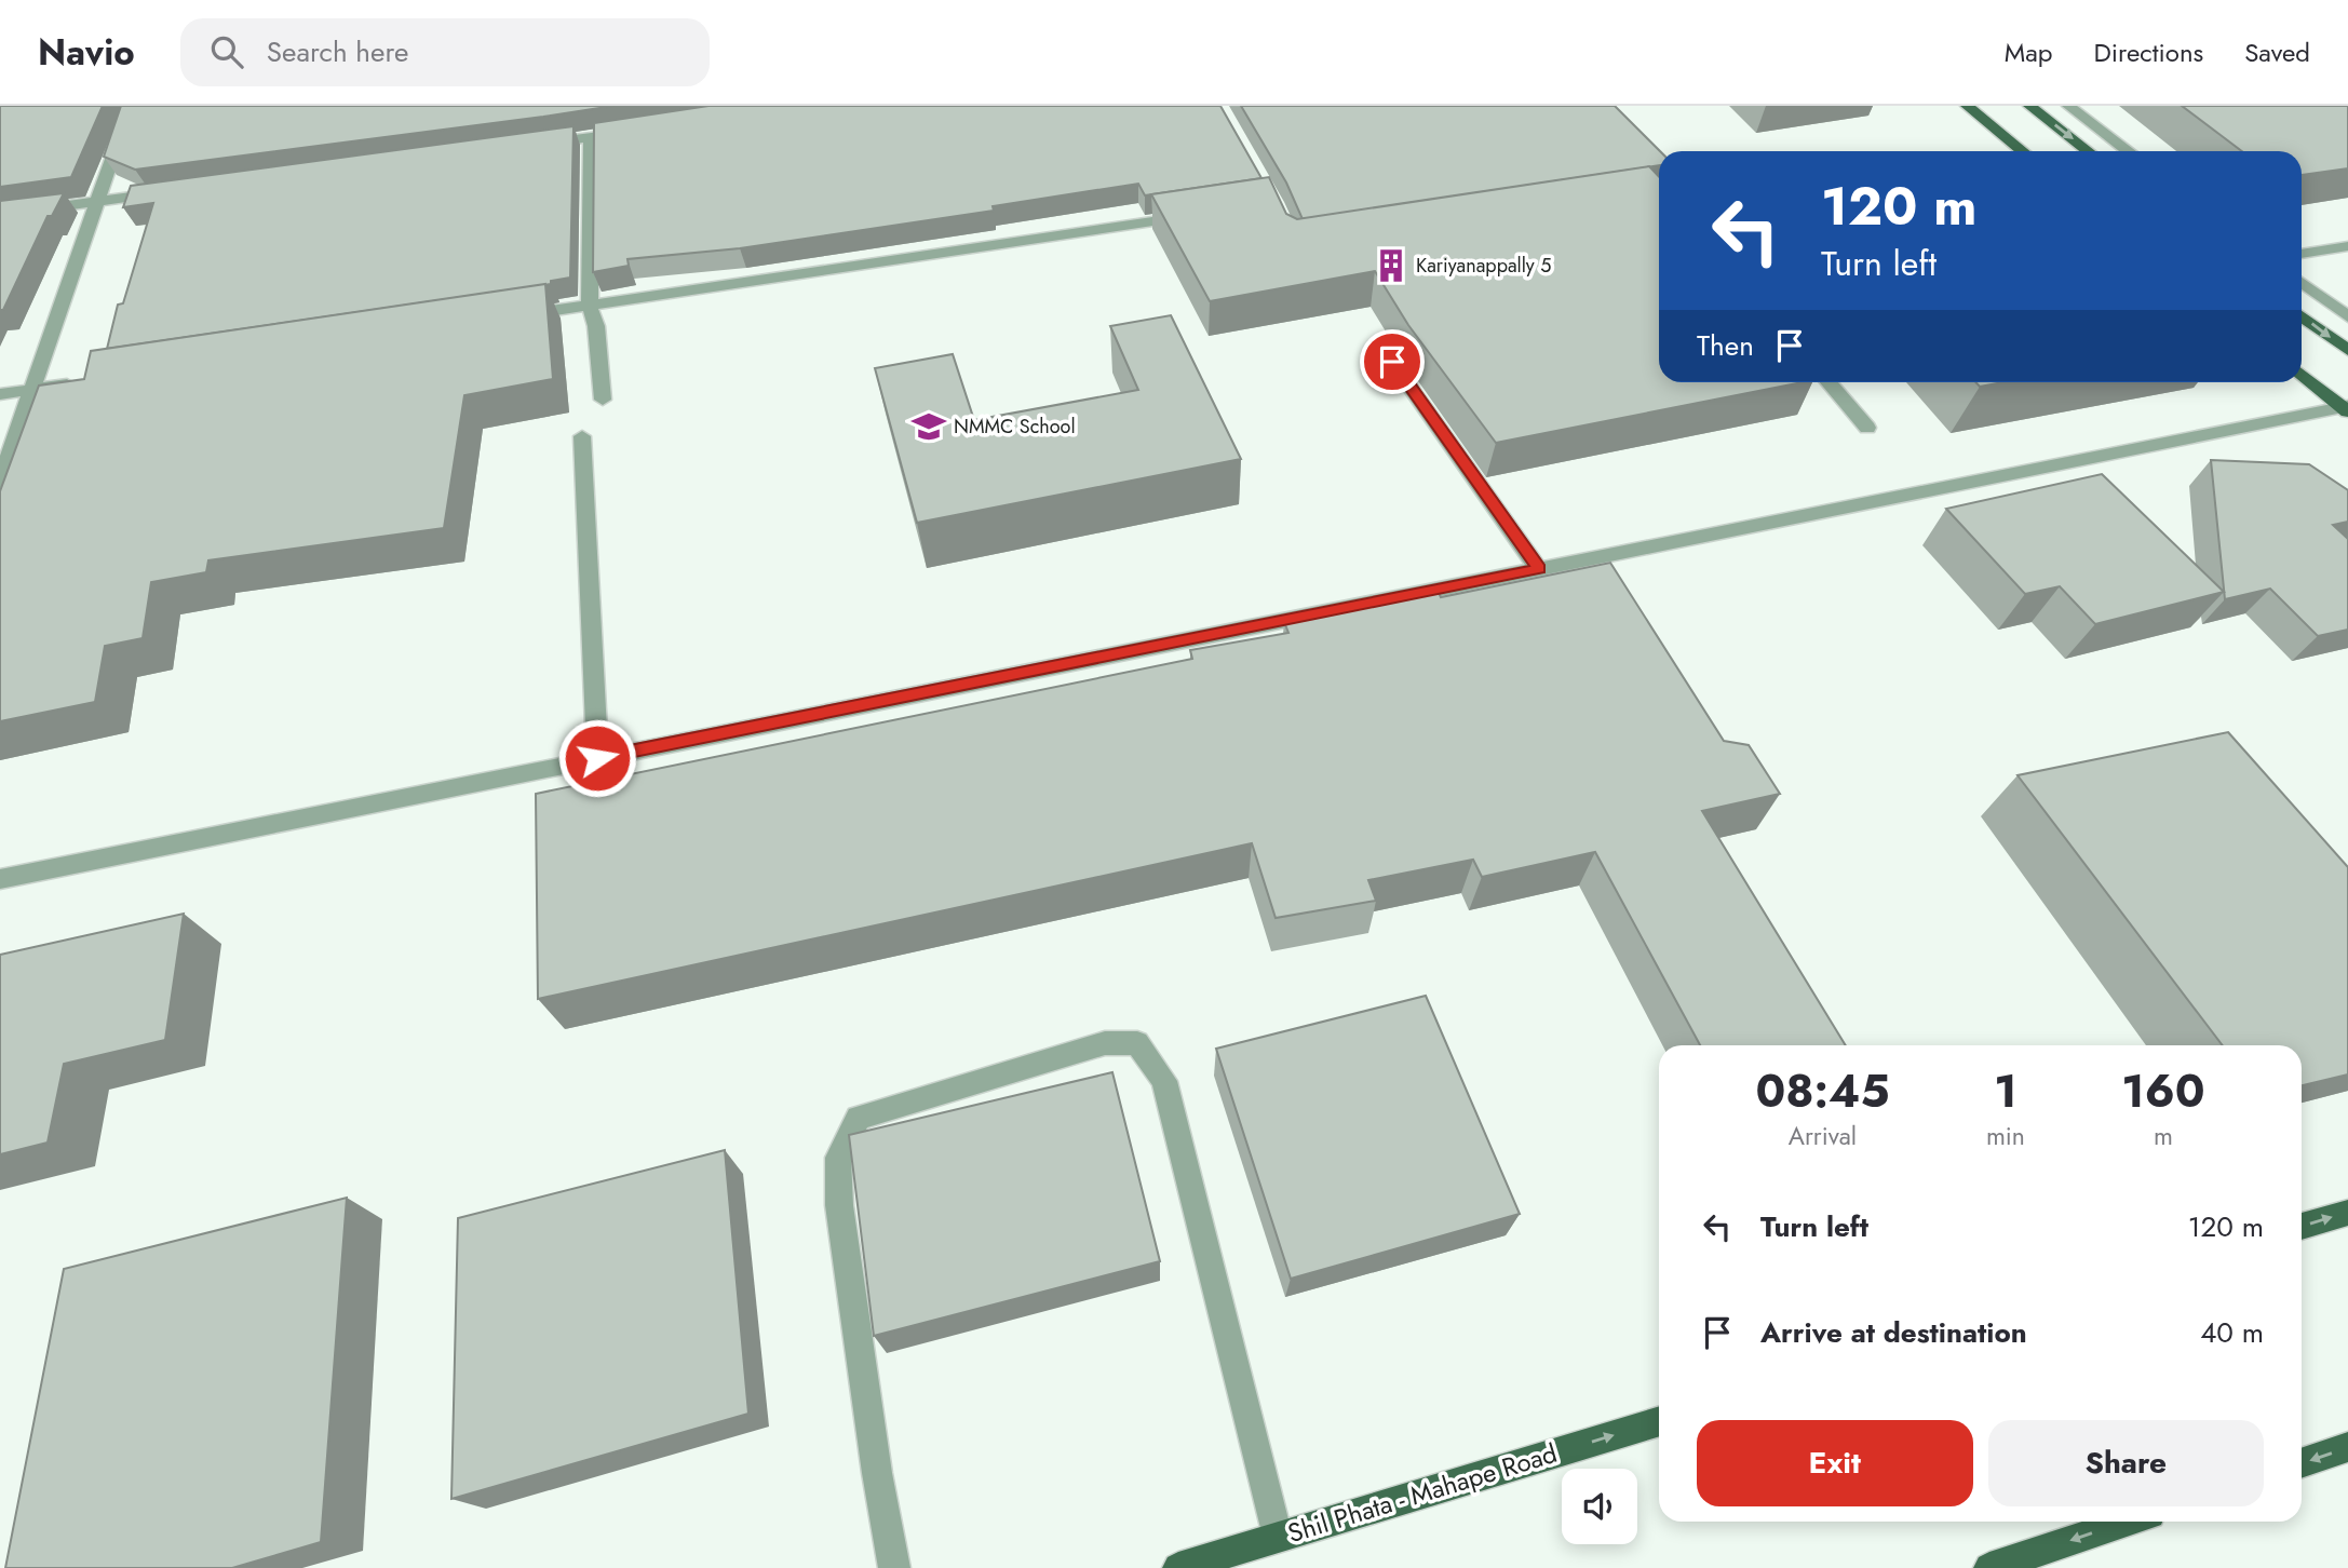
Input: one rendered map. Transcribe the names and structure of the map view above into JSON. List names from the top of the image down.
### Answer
{
  "streets": {
    "main road": ["Shil Phata - Mahape Road"]
  },
  "one_way": ["Shil Phata - Mahape Road"],
  "places": {
    "building": ["Kariyanappally 5"],
    "school or university": ["NMMC School"]
  },
  "page": {
    "header": "Navio",
    "search": "Search here",
    "nav": ["Map", "Directions", "Saved"],
    "turn": ["120 m", "Turn left"],
    "then": "Then",
    "eta": [
      "08:45",
      "Arrival",
      "1",
      "min",
      "160",
      "m"
    ],
    "list": [
      {
        "name": "Turn left",
        "value": "120 m"
      },
      {
        "name": "Arrive at destination",
        "value": "40 m"
      }
    ],
    "buttons": ["Exit", "Share"]
  }
}
